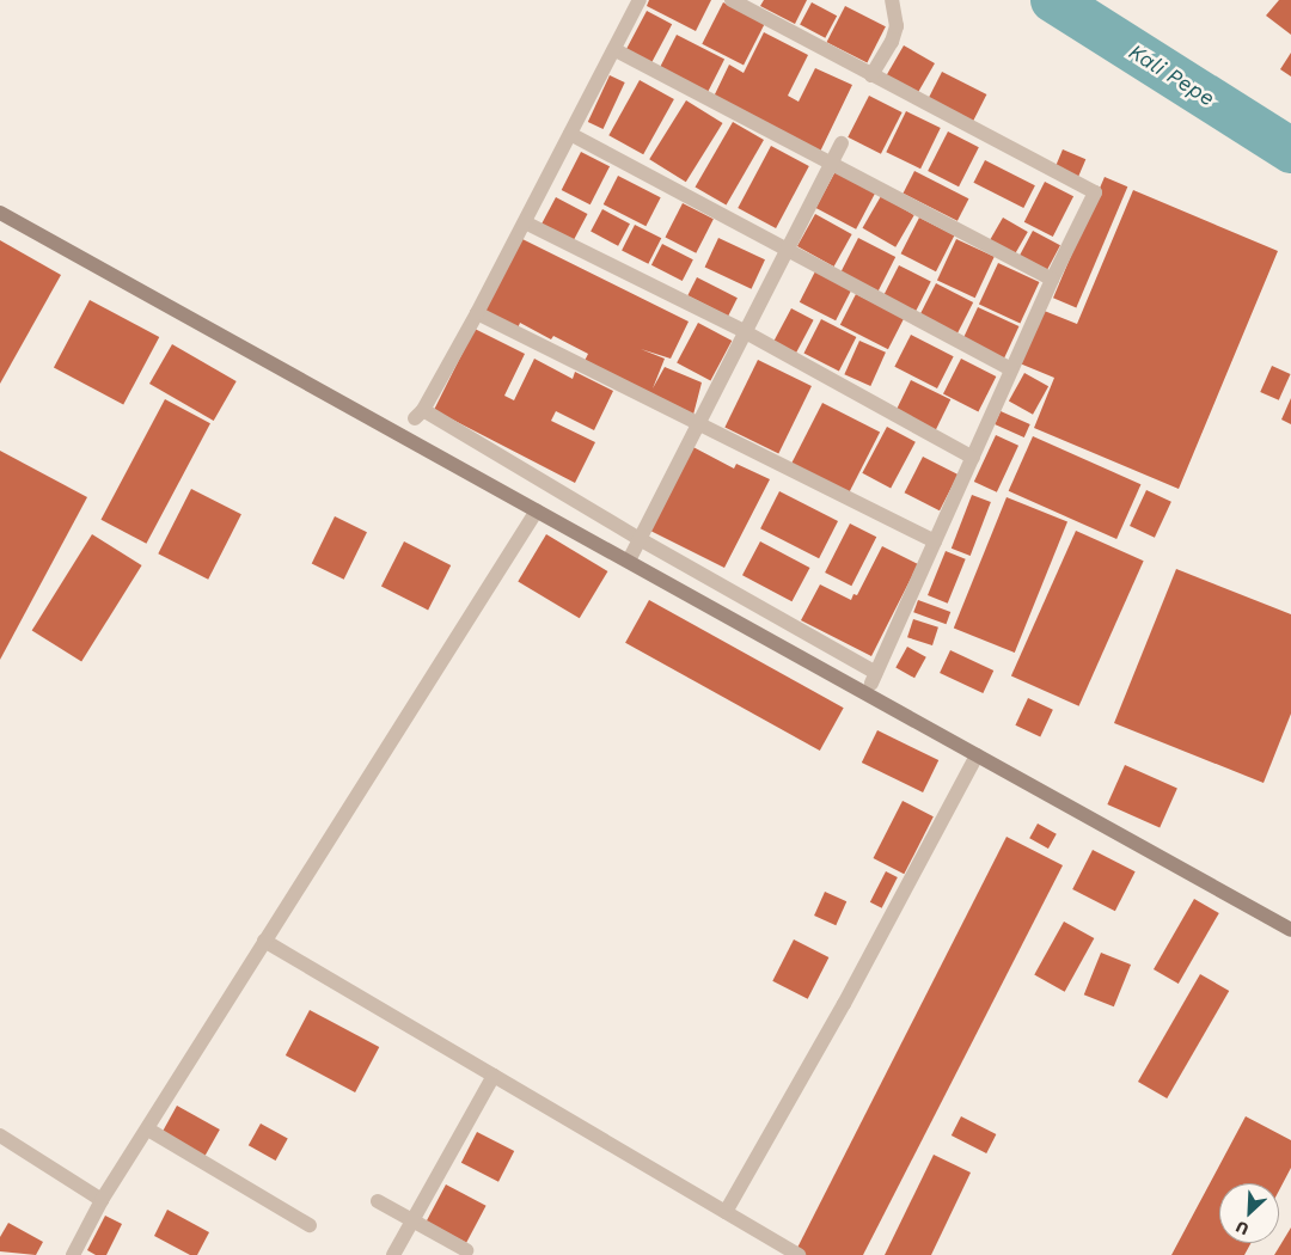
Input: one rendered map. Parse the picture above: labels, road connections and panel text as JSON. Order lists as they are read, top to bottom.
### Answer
{
  "water": ["Kali Pepe"],
  "north": "bottom left"
}
